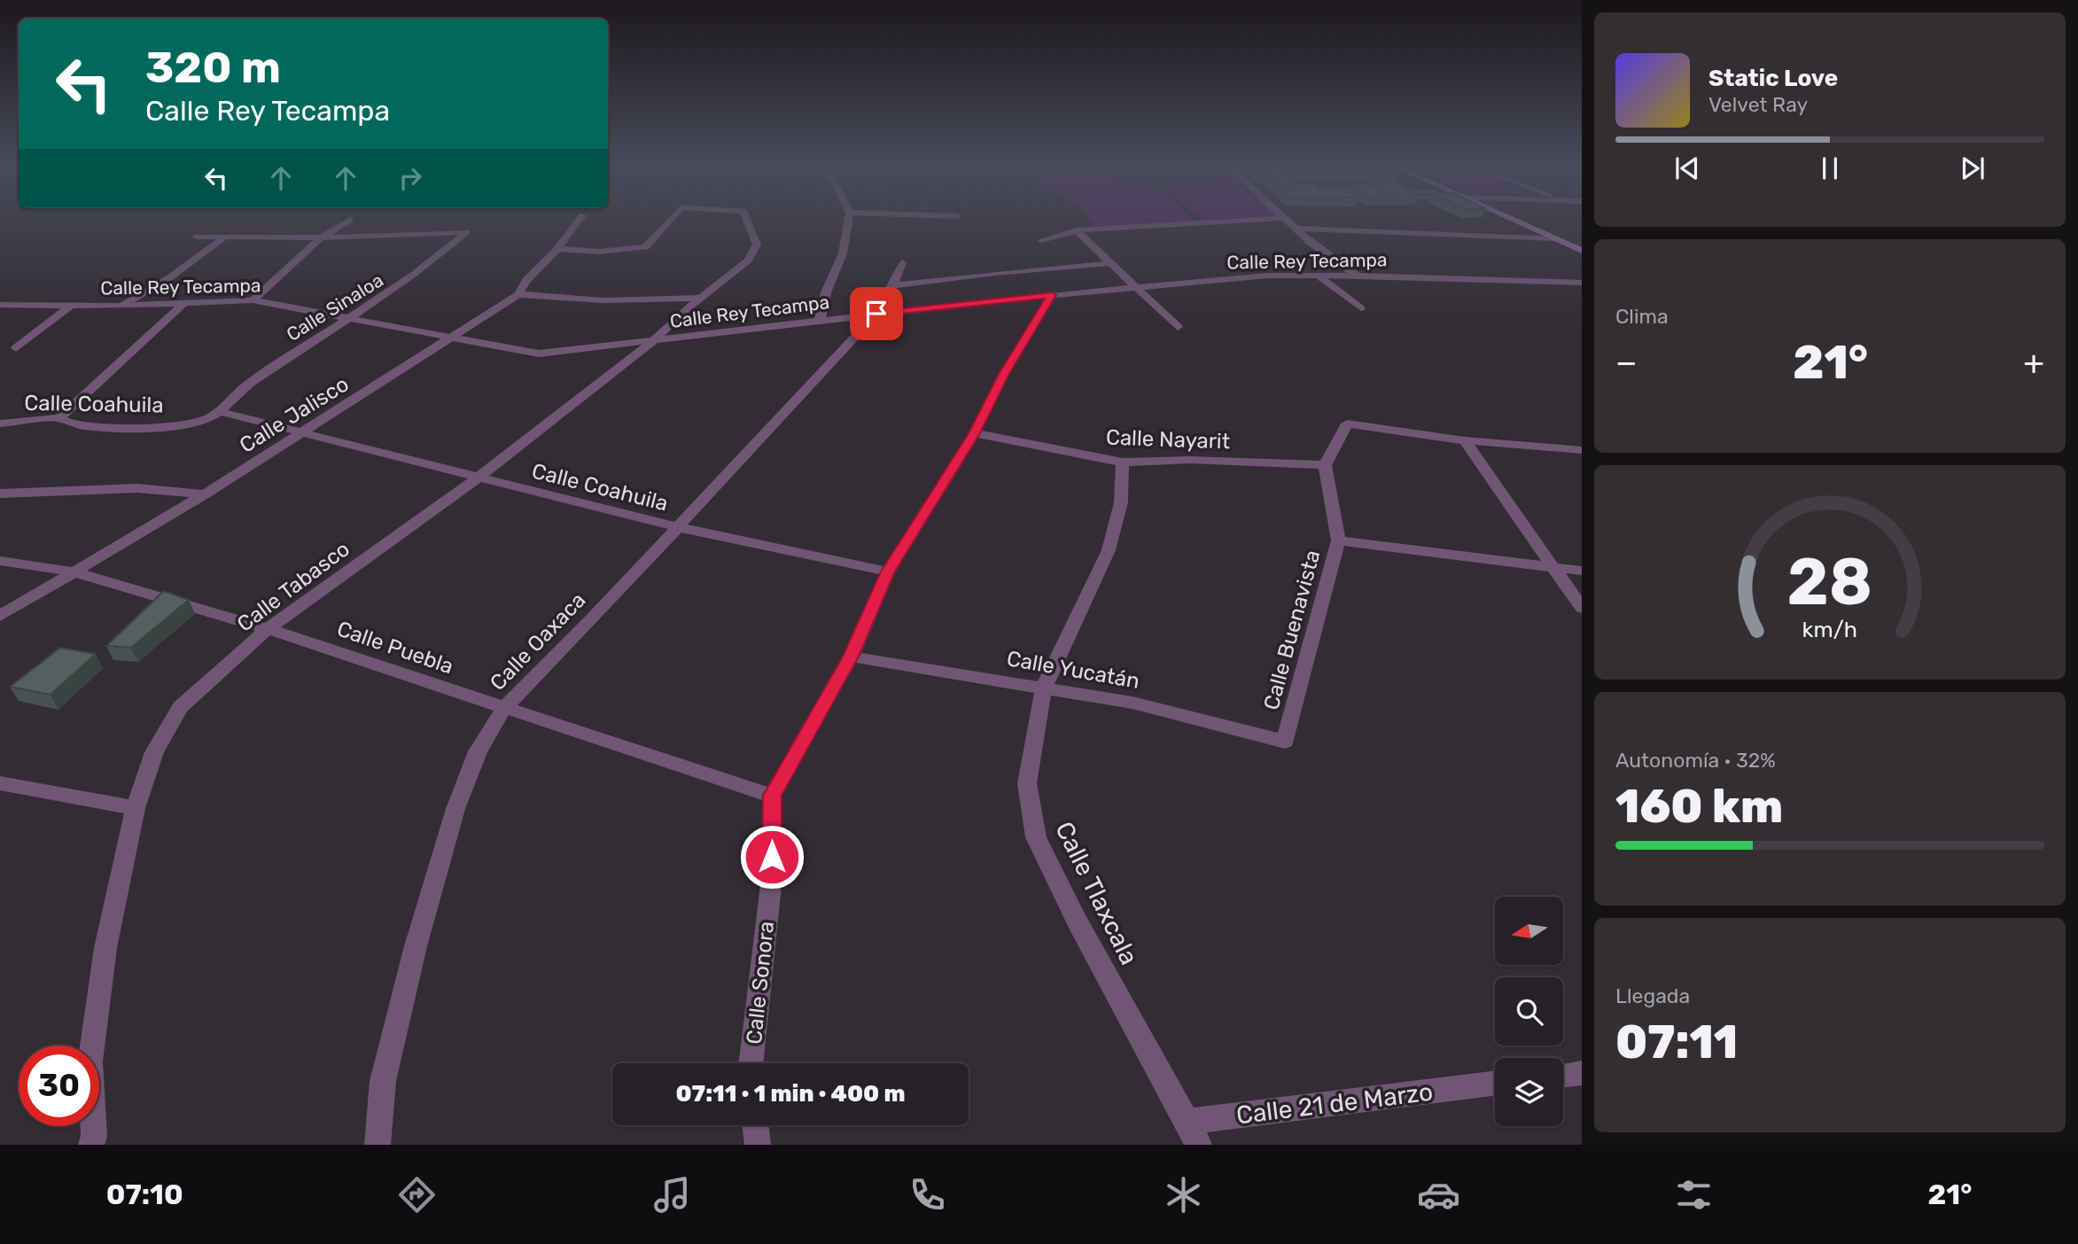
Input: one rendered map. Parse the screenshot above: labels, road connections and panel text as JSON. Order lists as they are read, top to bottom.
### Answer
{
  "streets": {
    "street": [
      "Calle Rey Tecampa",
      "Calle Sinaloa",
      "Calle Coahuila",
      "Calle Jalisco",
      "Calle Nayarit",
      "Calle Tabasco",
      "Calle Buenavista",
      "Calle Oaxaca",
      "Calle Puebla",
      "Calle Yucatán",
      "Calle Tlaxcala",
      "Calle Sonora",
      "Calle 21 de Marzo"
    ]
  },
  "crossings": [
    ["Calle Rey Tecampa", "Calle Sinaloa"],
    ["Calle Rey Tecampa", "Calle Jalisco"],
    ["Calle Rey Tecampa", "Calle Tabasco"],
    ["Calle Rey Tecampa", "Calle Oaxaca"],
    ["Calle Rey Tecampa", "Calle Sonora"],
    ["Calle Sinaloa", "Calle Coahuila"],
    ["Calle Coahuila", "Calle Jalisco"],
    ["Calle Coahuila", "Calle Tabasco"],
    ["Calle Coahuila", "Calle Oaxaca"],
    ["Calle Coahuila", "Calle Sonora"],
    ["Calle Jalisco", "Calle Tabasco"],
    ["Calle Jalisco", "Calle Puebla"],
    ["Calle Nayarit", "Calle Buenavista"],
    ["Calle Nayarit", "Calle Tlaxcala"],
    ["Calle Nayarit", "Calle Sonora"],
    ["Calle Tabasco", "Calle Puebla"],
    ["Calle Buenavista", "Calle Yucatán"],
    ["Calle Oaxaca", "Calle Puebla"],
    ["Calle Puebla", "Calle Sonora"],
    ["Calle Yucatán", "Calle Tlaxcala"],
    ["Calle Yucatán", "Calle Sonora"],
    ["Calle Tlaxcala", "Calle 21 de Marzo"]
  ],
  "north": "left",
  "page": {
    "turn": ["320 m", "Calle Rey Tecampa"],
    "song": ["Static Love", "Velvet Ray"],
    "tile": [
      "Clima",
      ["Autonomía · 32%", "160 km"],
      ["Llegada", "07:11"]
    ],
    "heat": ["−", "21°", "+"],
    "limit": "30",
    "trip": "07:11 · 1 min · 400 m",
    "tabs": ["07:10", "21°"],
    "gauge": ["28", "km/h"]
  }
}
